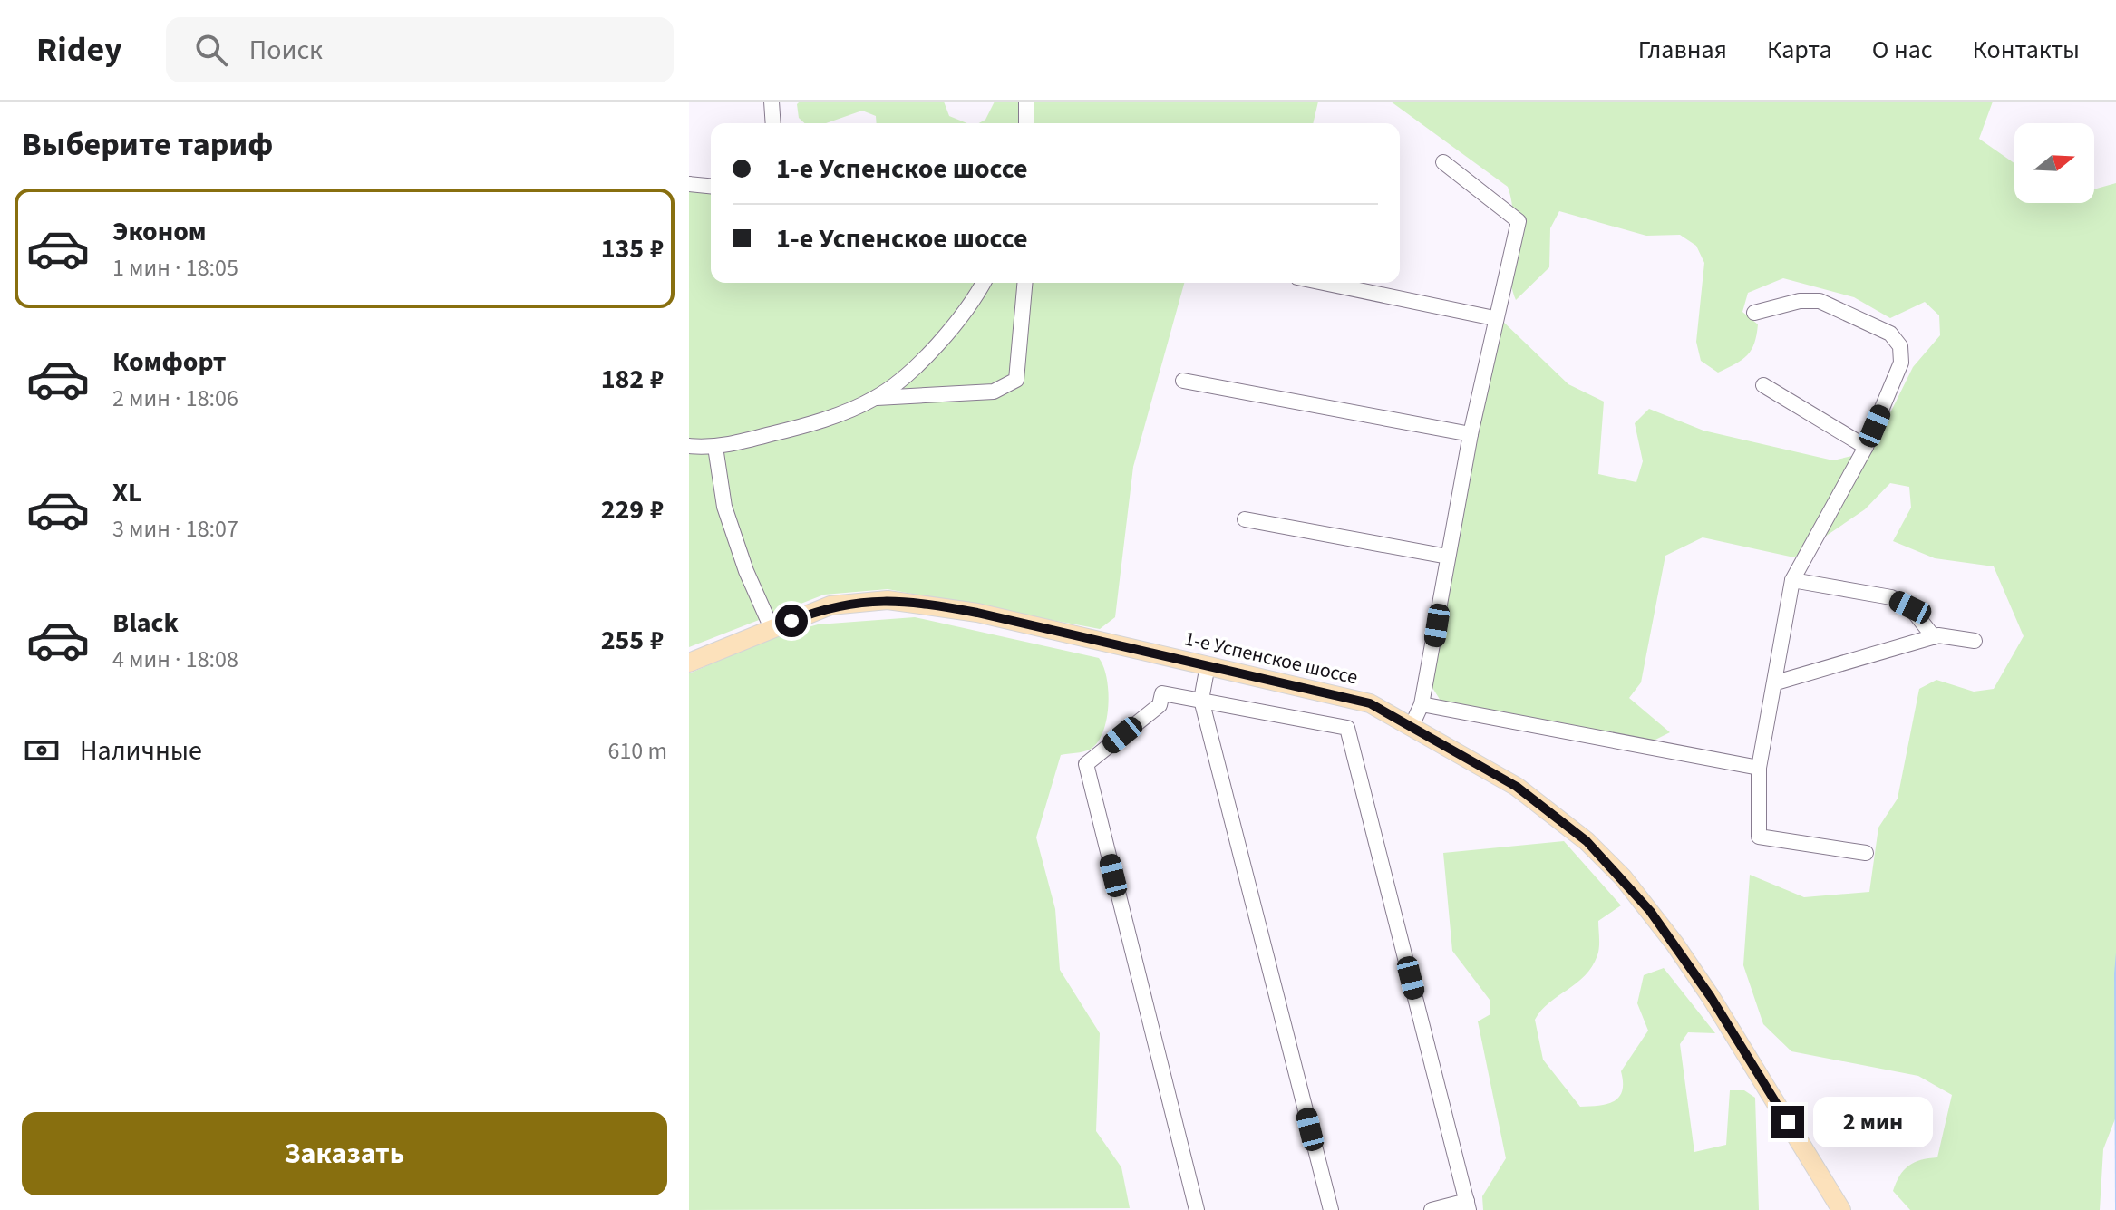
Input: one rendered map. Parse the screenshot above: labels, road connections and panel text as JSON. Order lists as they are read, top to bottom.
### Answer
{
  "streets": {
    "main road": ["1-е Успенское шоссе"]
  },
  "north": "right",
  "page": {
    "header": "Ridey",
    "search": "Поиск",
    "nav": [
      "Главная",
      "Карта",
      "О нас",
      "Контакты"
    ],
    "heading": "Выберите тариф",
    "banner": ["1-е Успенское шоссе", "1-е Успенское шоссе"],
    "list": [
      {
        "name": "Эконом",
        "note": "1 мин · 18:05",
        "value": "135 ₽"
      },
      {
        "name": "Комфорт",
        "note": "2 мин · 18:06",
        "value": "182 ₽"
      },
      {
        "name": "XL",
        "note": "3 мин · 18:07",
        "value": "229 ₽"
      },
      {
        "name": "Black",
        "note": "4 мин · 18:08",
        "value": "255 ₽"
      }
    ],
    "pay": ["Наличные", "610 m"],
    "bubble": "2 мин",
    "buttons": "Заказать"
  }
}
